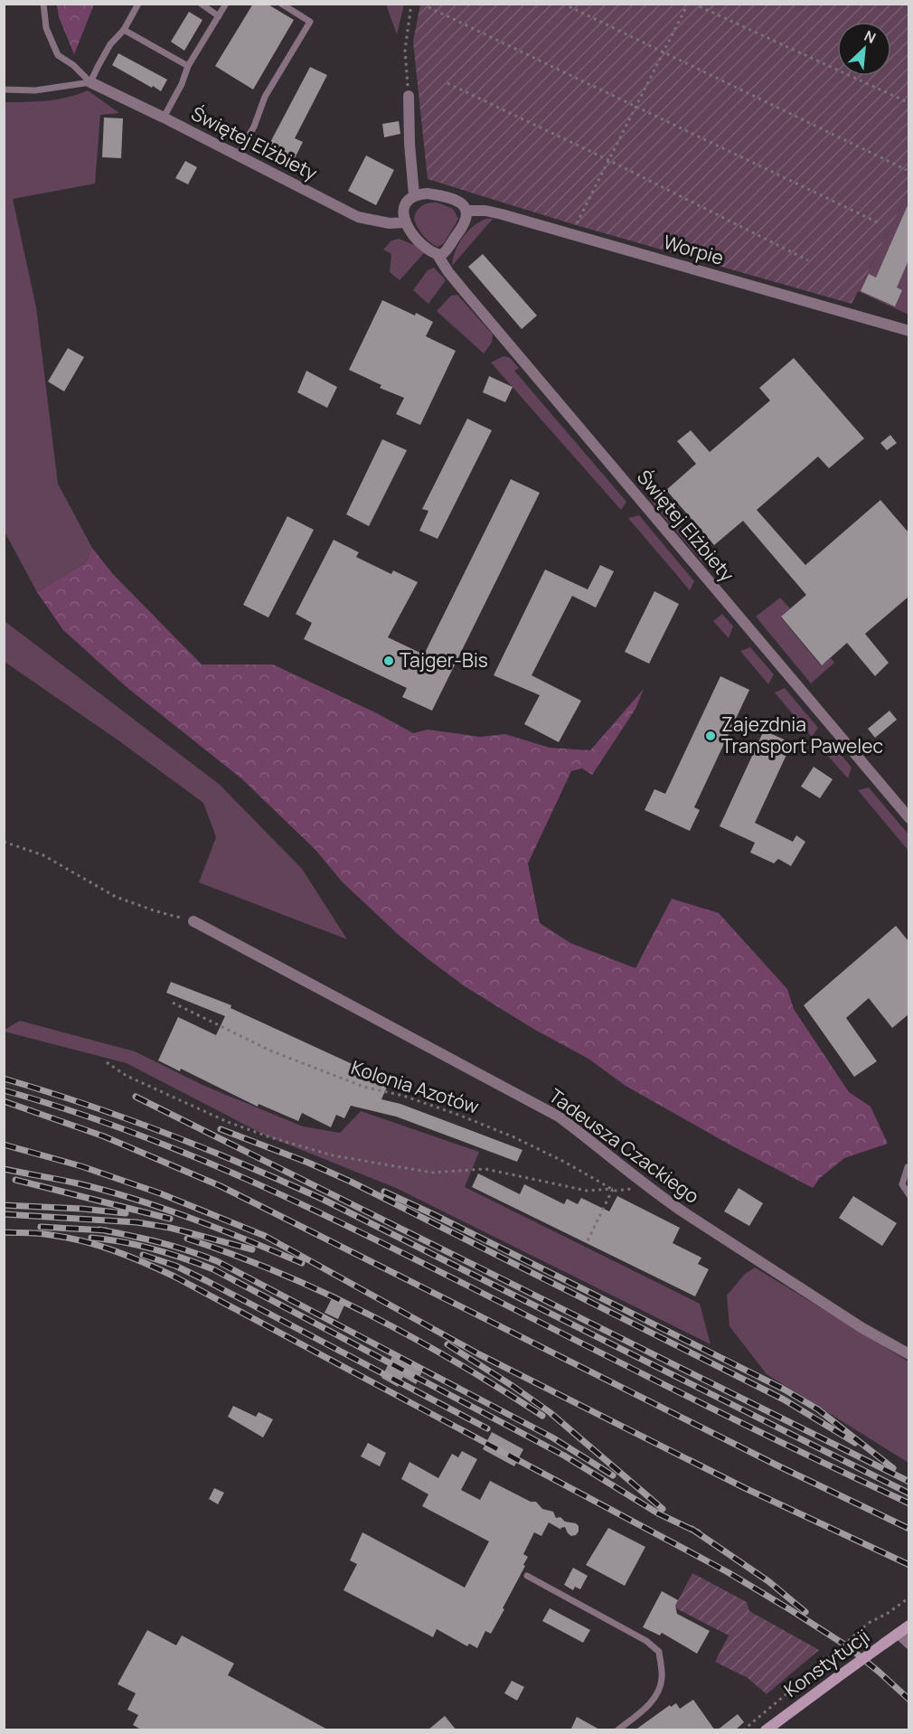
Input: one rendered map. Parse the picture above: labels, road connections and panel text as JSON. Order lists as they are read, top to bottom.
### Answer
{
  "streets": {
    "street": [
      "Świętej Elżbiety",
      "Worpie",
      "Tadeusza Czackiego",
      "Konstytucji"
    ],
    "path": ["Kolonia Azotów"]
  },
  "crossings": [
    ["Świętej Elżbiety", "Worpie"]
  ],
  "places": ["Tajger-Bis", "Zajezdnia Transport Pawelec"],
  "north": "top right"
}
